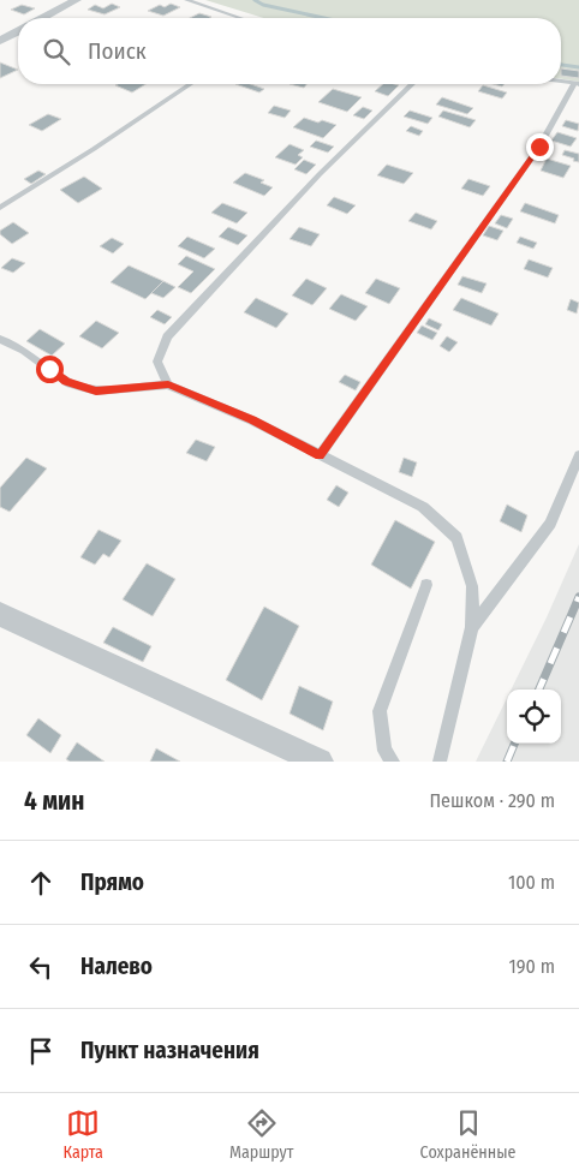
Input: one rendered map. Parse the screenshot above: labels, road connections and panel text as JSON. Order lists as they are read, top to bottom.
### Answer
{
  "page": {
    "search": "Поиск",
    "heading": ["4 мин", "Пешком · 290 m"],
    "list": [
      ["Прямо", "100 m"],
      ["Налево", "190 m"],
      "Пункт назначения"
    ],
    "nav": ["Карта", "Маршрут", "Сохранённые"]
  }
}
